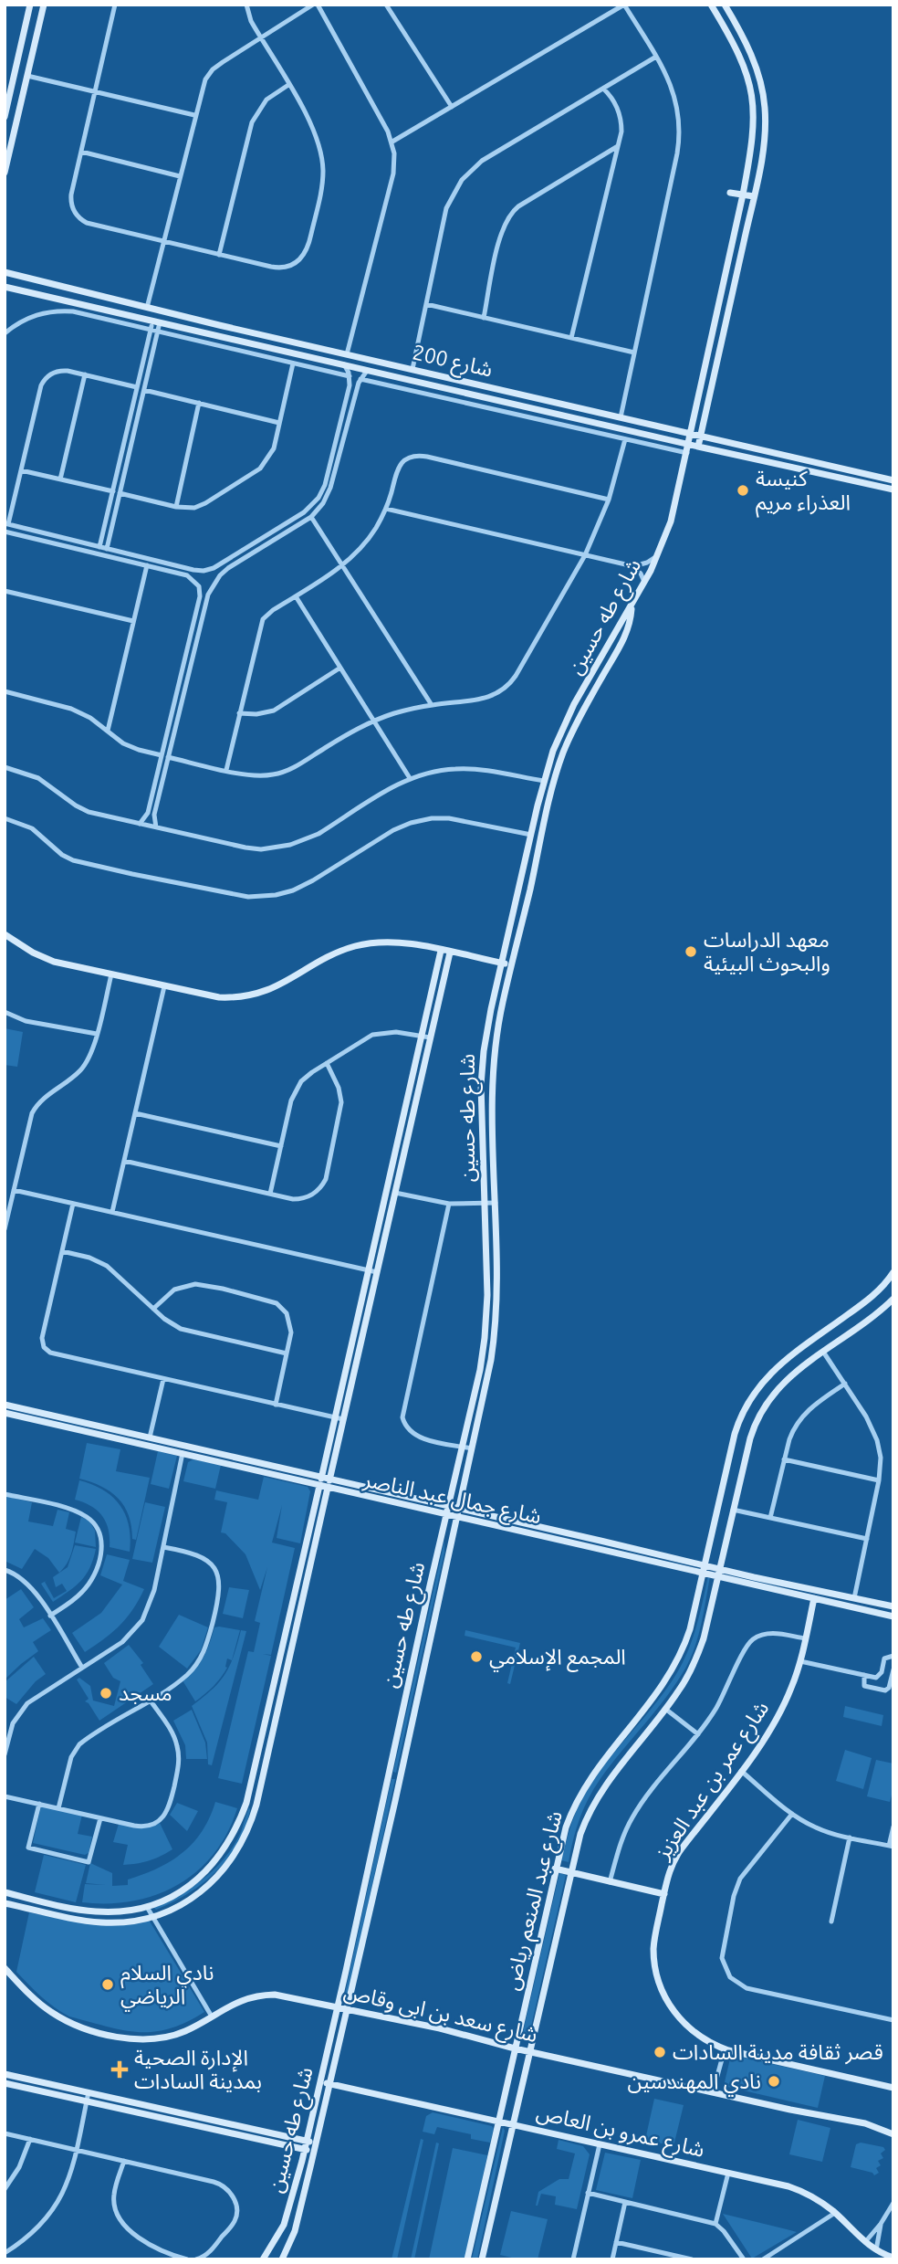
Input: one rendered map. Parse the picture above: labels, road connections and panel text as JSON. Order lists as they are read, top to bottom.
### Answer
{
  "streets": {
    "street": [
      "شارع 200",
      "شارع طه حسين",
      "شارع جمال عبد الناصر",
      "شارع عمر بن عبد العزيز",
      "شارع عبد المنعم رياض",
      "شارع سعد بن ابى وقاص",
      "شارع عمرو بن العاص"
    ]
  },
  "crossings": [
    ["شارع 200", "شارع طه حسين"],
    ["شارع طه حسين", "شارع جمال عبد الناصر"],
    ["شارع طه حسين", "شارع سعد بن ابى وقاص"],
    ["شارع طه حسين", "شارع عمرو بن العاص"],
    ["شارع جمال عبد الناصر", "شارع عمر بن عبد العزيز"],
    ["شارع جمال عبد الناصر", "شارع عبد المنعم رياض"],
    ["شارع عبد المنعم رياض", "شارع سعد بن ابى وقاص"],
    ["شارع عبد المنعم رياض", "شارع عمرو بن العاص"]
  ],
  "places": {
    "other": [
      "كنيسة العذراء مريم",
      "معهد الدراسات والبحوث البيئية",
      "المجمع الإسلامي",
      "مسجد",
      "نادي السلام الرياضي",
      "قصر ثقافة مدينة السادات",
      "نادي المهندسين"
    ],
    "health": ["الإدارة الصحية بمدينة السادات"]
  }
}
